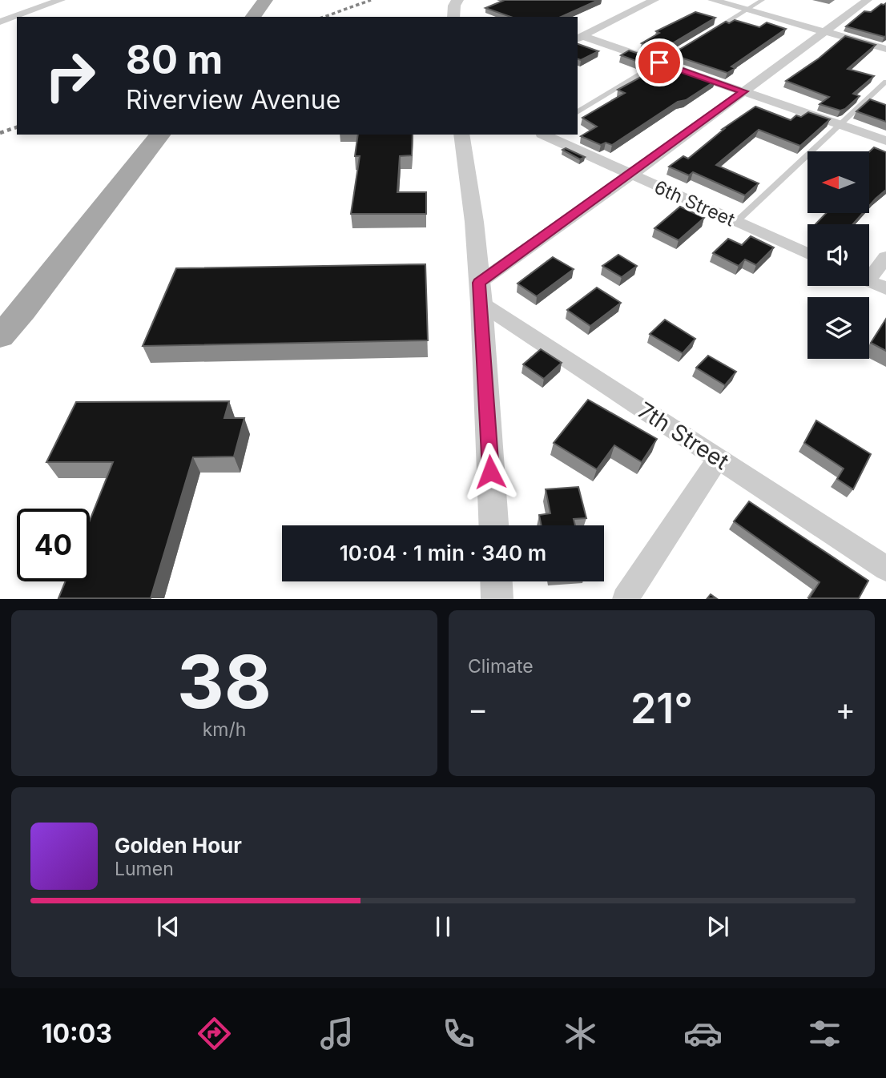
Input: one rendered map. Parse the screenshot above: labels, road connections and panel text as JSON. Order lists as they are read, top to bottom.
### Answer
{
  "streets": {
    "street": ["6th Street", "7th Street"]
  },
  "north": "left",
  "page": {
    "turn": ["80 m", "Riverview Avenue"],
    "limit": "40",
    "trip": "10:04 · 1 min · 340 m",
    "tile": [
      ["38", "km/h"],
      "Climate"
    ],
    "heat": ["−", "21°", "+"],
    "song": ["Golden Hour", "Lumen"],
    "tabs": "10:03"
  }
}
